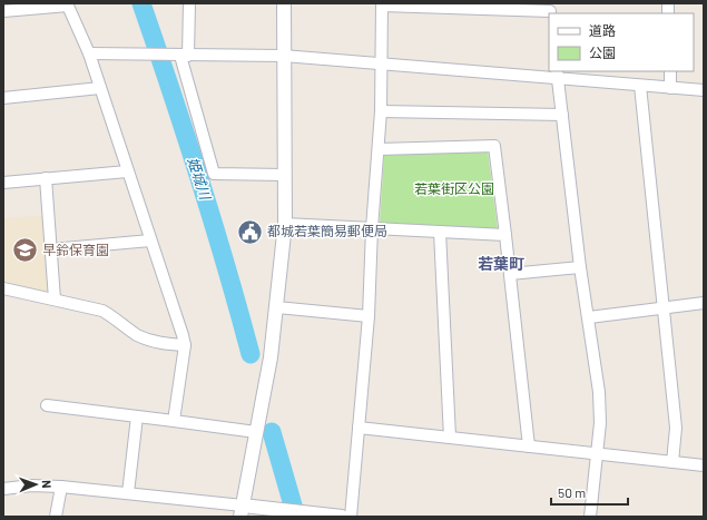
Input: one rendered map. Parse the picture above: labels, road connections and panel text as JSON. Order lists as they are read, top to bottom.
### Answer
{
  "districts": ["若葉町"],
  "water": ["姫城川"],
  "parks": ["若葉街区公園"],
  "places": {
    "public building": ["都城若葉簡易郵便局"],
    "school or university": ["早鈴保育園"]
  },
  "legend": ["道路", "公園"],
  "scale_bar": "50 m",
  "north": "right"
}
